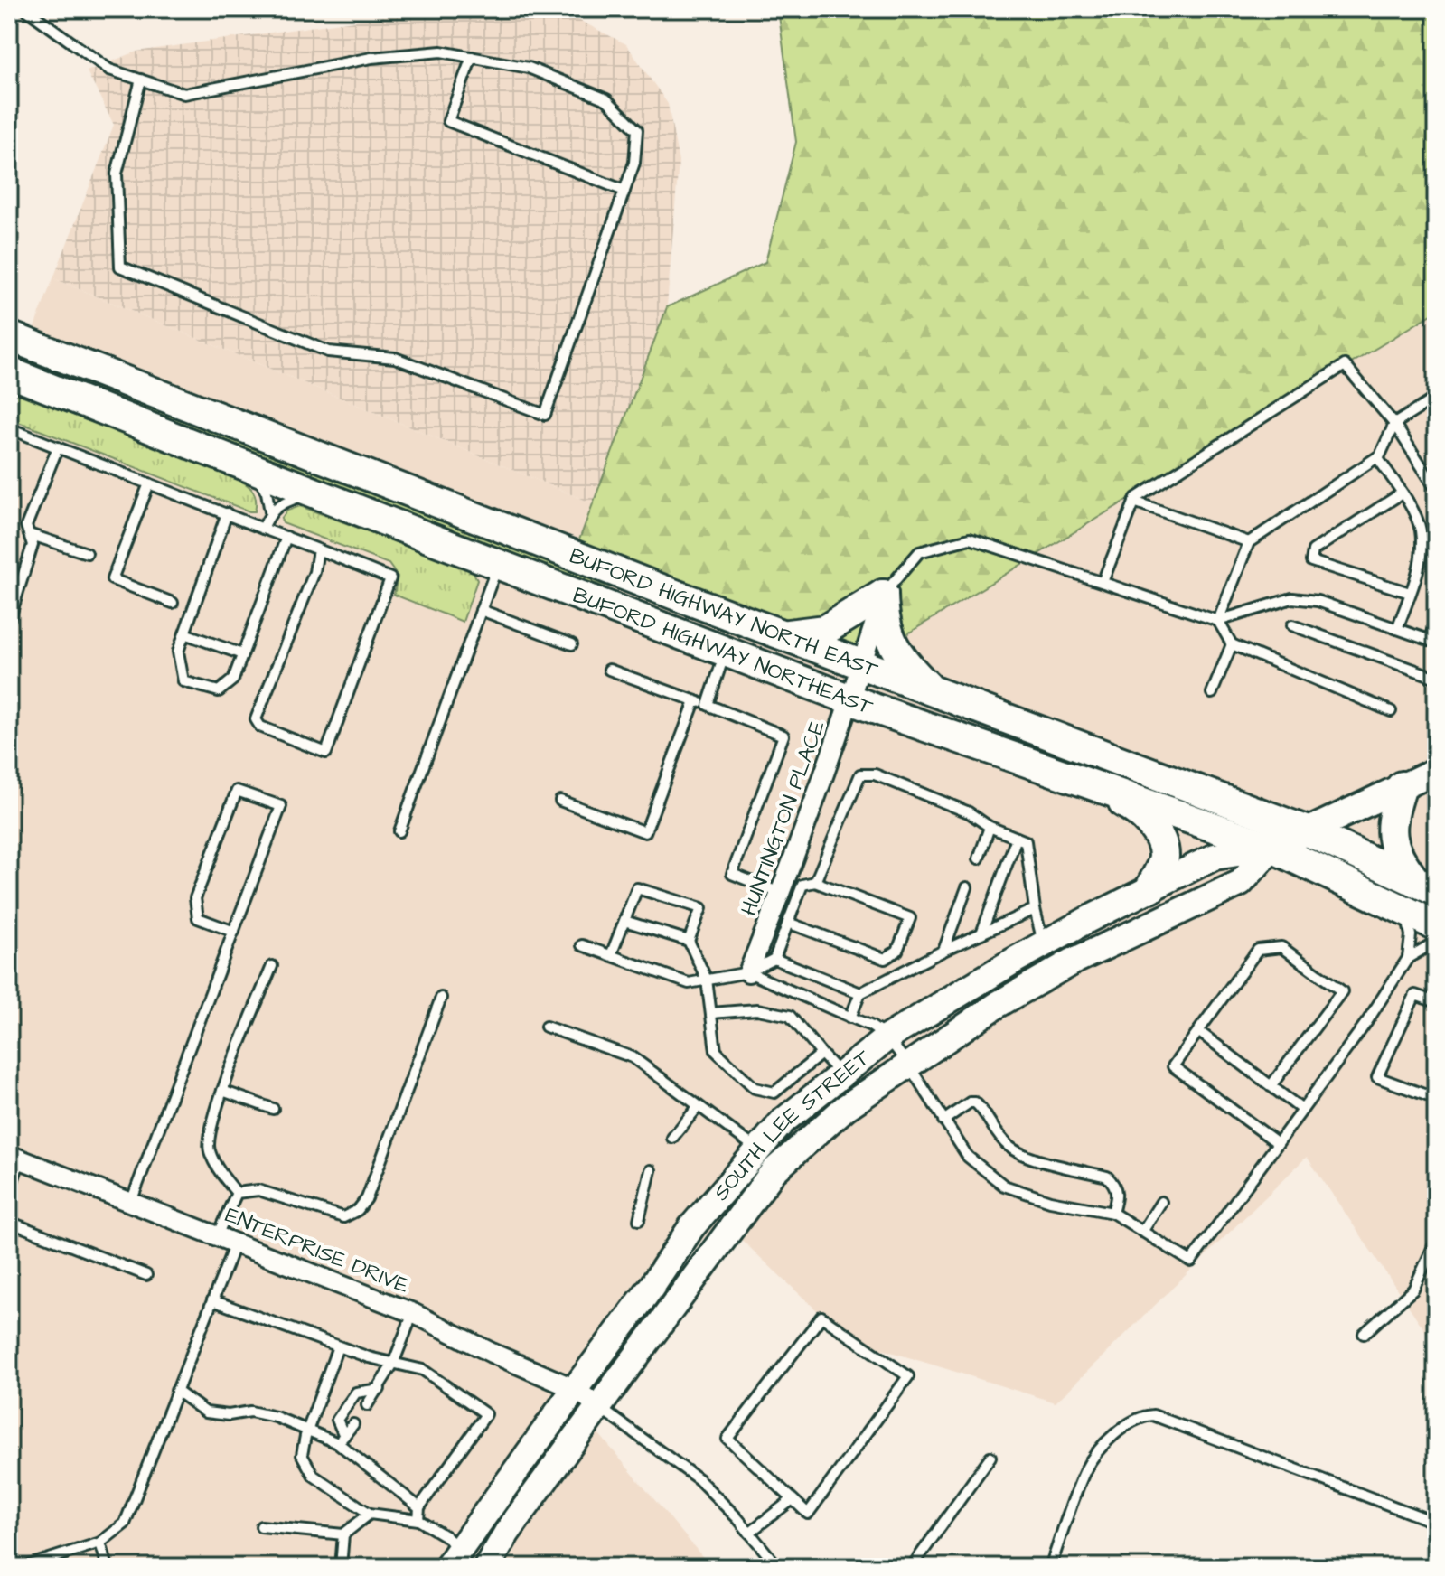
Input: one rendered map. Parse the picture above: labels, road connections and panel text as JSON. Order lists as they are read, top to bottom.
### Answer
{
  "streets": {
    "main road": ["BUFORD HIGHWAY NORTH EAST", "BUFORD HIGHWAY NORTHEAST", "SOUTH LEE STREET"],
    "street": ["HUNTINGTON PLACE", "ENTERPRISE DRIVE"]
  },
  "crossings": [
    ["BUFORD HIGHWAY NORTH EAST", "HUNTINGTON PLACE"],
    ["BUFORD HIGHWAY NORTH EAST", "SOUTH LEE STREET"],
    ["BUFORD HIGHWAY NORTHEAST", "HUNTINGTON PLACE"],
    ["BUFORD HIGHWAY NORTHEAST", "SOUTH LEE STREET"],
    ["SOUTH LEE STREET", "ENTERPRISE DRIVE"]
  ]
}
